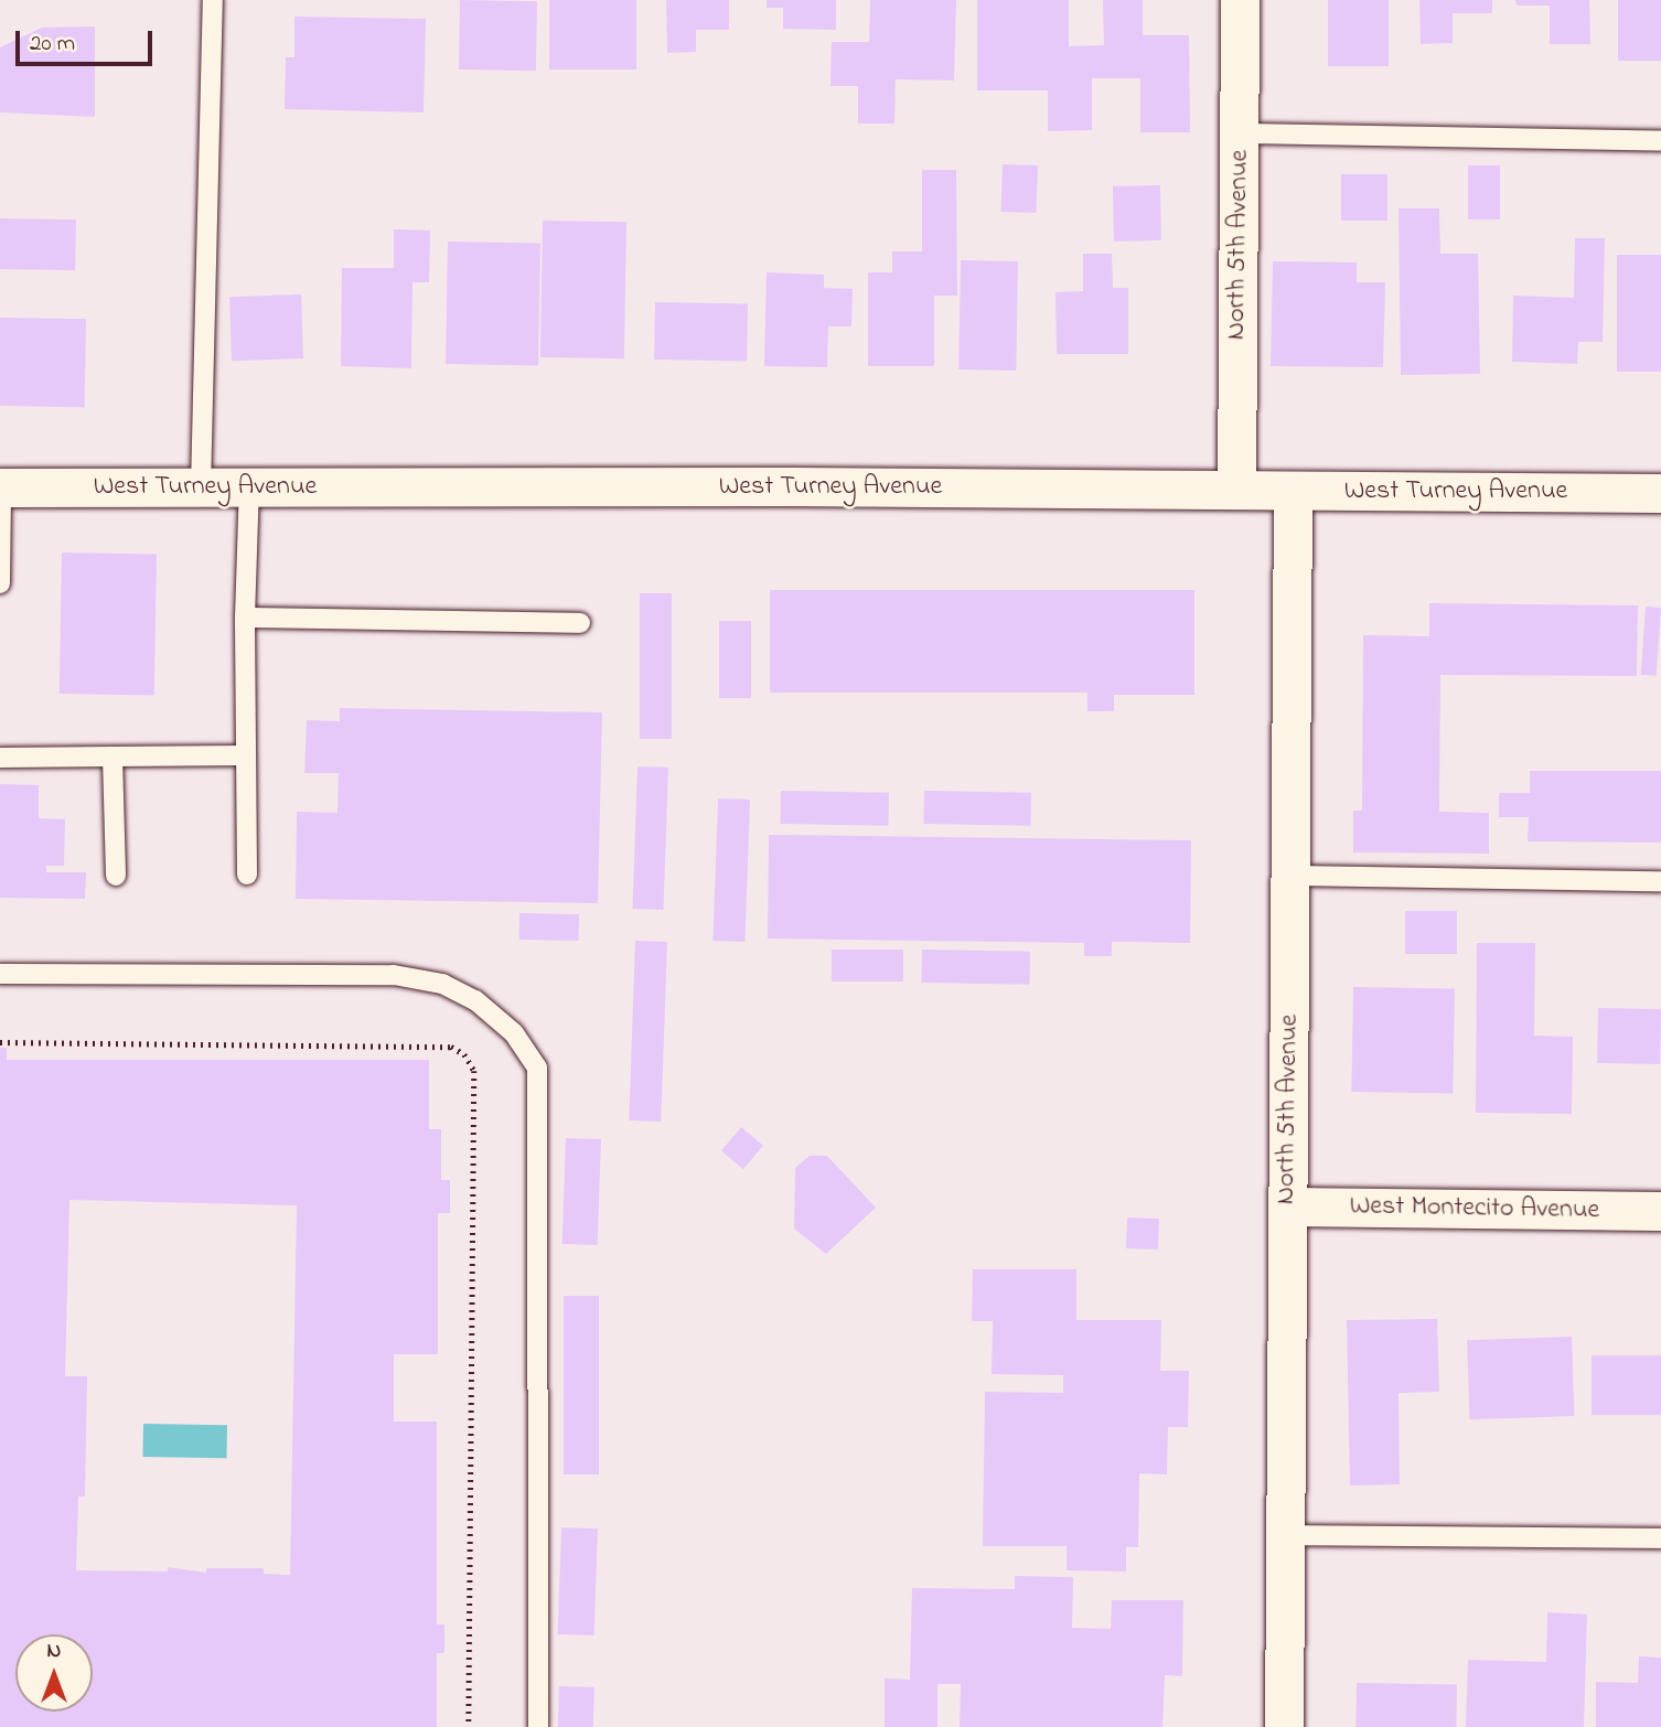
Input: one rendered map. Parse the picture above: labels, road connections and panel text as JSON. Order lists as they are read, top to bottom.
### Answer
{
  "streets": {
    "street": ["North 5th Avenue", "West Turney Avenue", "West Montecito Avenue"]
  },
  "crossings": [
    ["North 5th Avenue", "West Turney Avenue"],
    ["North 5th Avenue", "West Montecito Avenue"]
  ],
  "scale_bar": "20 m",
  "north": "top"
}
